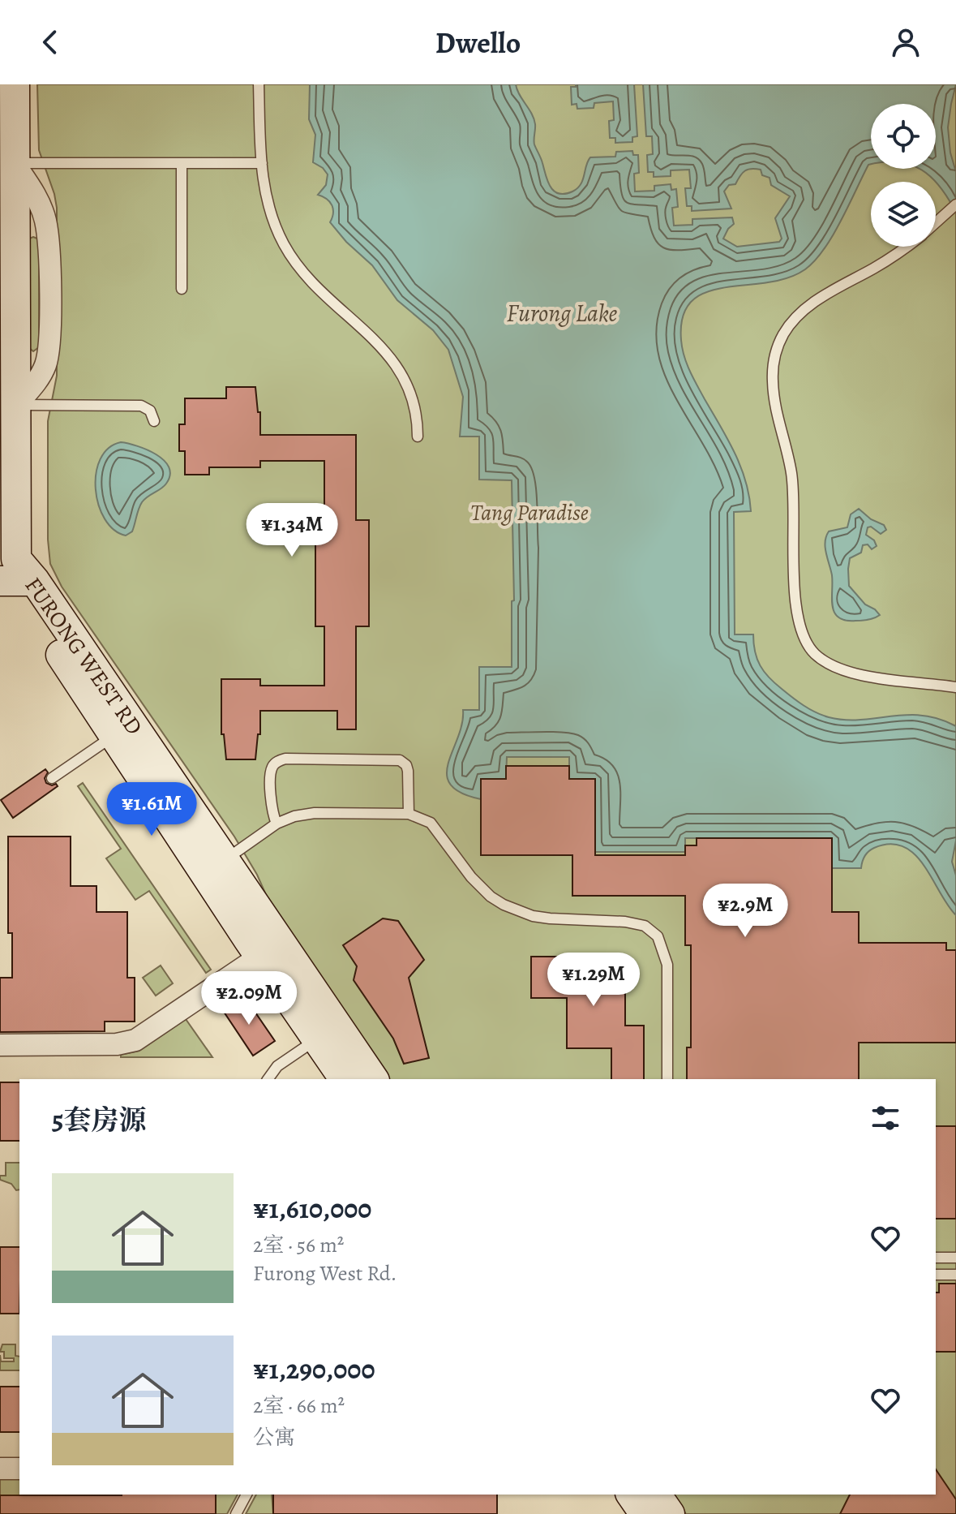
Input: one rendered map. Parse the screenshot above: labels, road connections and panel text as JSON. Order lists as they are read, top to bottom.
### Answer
{
  "streets": {
    "main road": ["FURONG WEST RD"]
  },
  "water": ["Furong Lake"],
  "parks": ["Tang Paradise"],
  "page": {
    "header": "Dwello",
    "price": [
      "¥1.34M",
      "¥1.61M",
      "¥2.9M",
      "¥1.29M",
      "¥2.09M"
    ],
    "heading": "5套房源",
    "list": [
      {
        "name": "¥1,610,000",
        "note": "2室 · 56 m² · Furong West Rd."
      },
      {
        "name": "¥1,290,000",
        "note": "2室 · 66 m² · 公寓"
      }
    ]
  }
}
